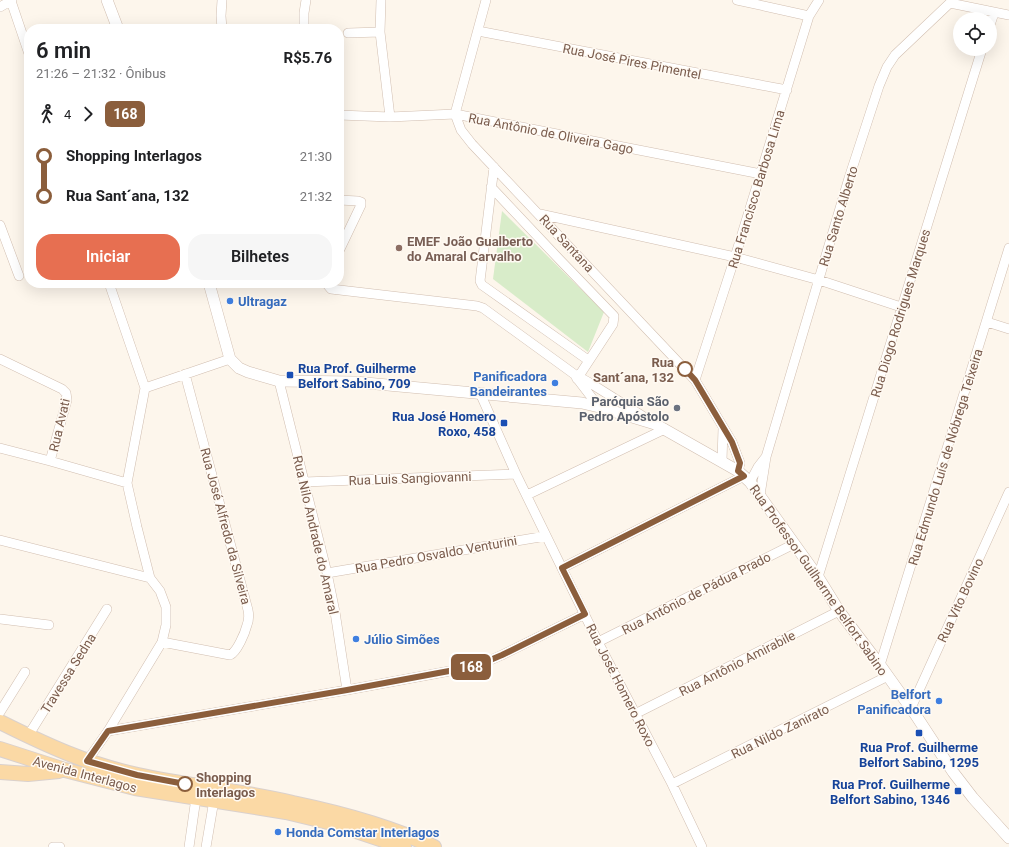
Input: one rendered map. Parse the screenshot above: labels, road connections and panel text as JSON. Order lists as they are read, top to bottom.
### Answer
{
  "streets": {
    "main road": ["Avenida Interlagos"],
    "street": [
      "Rua José Pires Pimentel",
      "Rua Antônio de Oliveira Gago",
      "Rua Francisco Barbosa Lima",
      "Rua Santo Alberto",
      "Rua Santana",
      "Rua Diogo Rodrigues Marques",
      "Rua Avati",
      "Rua Edmundo Luís de Nóbrega Teixeira",
      "Rua Luis Sangiovanni",
      "Rua José Alfredo da Silveira",
      "Rua Nilo Andrade do Amaral",
      "Rua Pedro Osvaldo Venturini",
      "Rua Professor Guilherme Belfort Sabino",
      "Rua Antônio de Pádua Prado",
      "Rua Vito Bovino",
      "Rua Antônio Amirabile",
      "Travessa Sedna",
      "Rua José Homero Roxo",
      "Rua Nildo Zanirato"
    ]
  },
  "crossings": [
    ["Rua José Pires Pimentel", "Rua Francisco Barbosa Lima"],
    ["Rua Antônio de Oliveira Gago", "Rua Francisco Barbosa Lima"],
    ["Rua Antônio de Oliveira Gago", "Rua Santana"],
    ["Rua Francisco Barbosa Lima", "Rua Santana"],
    ["Rua Santo Alberto", "Rua Santana"],
    ["Rua Santo Alberto", "Rua Professor Guilherme Belfort Sabino"],
    ["Rua Santana", "Rua Professor Guilherme Belfort Sabino"],
    ["Rua Diogo Rodrigues Marques", "Rua Professor Guilherme Belfort Sabino"],
    ["Rua Edmundo Luís de Nóbrega Teixeira", "Rua Professor Guilherme Belfort Sabino"],
    ["Rua Luis Sangiovanni", "Rua Nilo Andrade do Amaral"],
    ["Rua Luis Sangiovanni", "Rua José Homero Roxo"],
    ["Rua Nilo Andrade do Amaral", "Rua Pedro Osvaldo Venturini"],
    ["Rua Pedro Osvaldo Venturini", "Rua José Homero Roxo"],
    ["Rua Professor Guilherme Belfort Sabino", "Rua Antônio de Pádua Prado"],
    ["Rua Professor Guilherme Belfort Sabino", "Rua Vito Bovino"],
    ["Rua Professor Guilherme Belfort Sabino", "Rua Antônio Amirabile"],
    ["Rua Professor Guilherme Belfort Sabino", "Rua Nildo Zanirato"],
    ["Rua Antônio de Pádua Prado", "Rua José Homero Roxo"],
    ["Rua Antônio Amirabile", "Rua José Homero Roxo"],
    ["Travessa Sedna", "Avenida Interlagos"],
    ["Rua José Homero Roxo", "Rua Nildo Zanirato"]
  ],
  "places": {
    "other": [
      "EMEF João Gualberto do Amaral Carvalho",
      "Ultragaz",
      "Rua Sant´ana, 132",
      "Panificadora Bandeirantes",
      "Paróquia São Pedro Apóstolo",
      "Júlio Simões",
      "Belfort Panificadora",
      "Shopping Interlagos",
      "Honda Comstar Interlagos"
    ],
    "transit": [
      "Rua Prof. Guilherme Belfort Sabino, 709",
      "Rua José Homero Roxo, 458",
      "Rua Prof. Guilherme Belfort Sabino, 1295",
      "Rua Prof. Guilherme Belfort Sabino, 1346"
    ]
  },
  "lines": ["bus line 168"],
  "page": {
    "on_map": "168",
    "heading": ["6 min", "21:26 – 21:32 · Ônibus", "R$5.76"],
    "legs": ["4", "168"],
    "list": [
      {
        "name": "Shopping Interlagos",
        "value": "21:30"
      },
      {
        "name": "Rua Sant´ana, 132",
        "value": "21:32"
      }
    ],
    "buttons": ["Iniciar", "Bilhetes"]
  }
}
